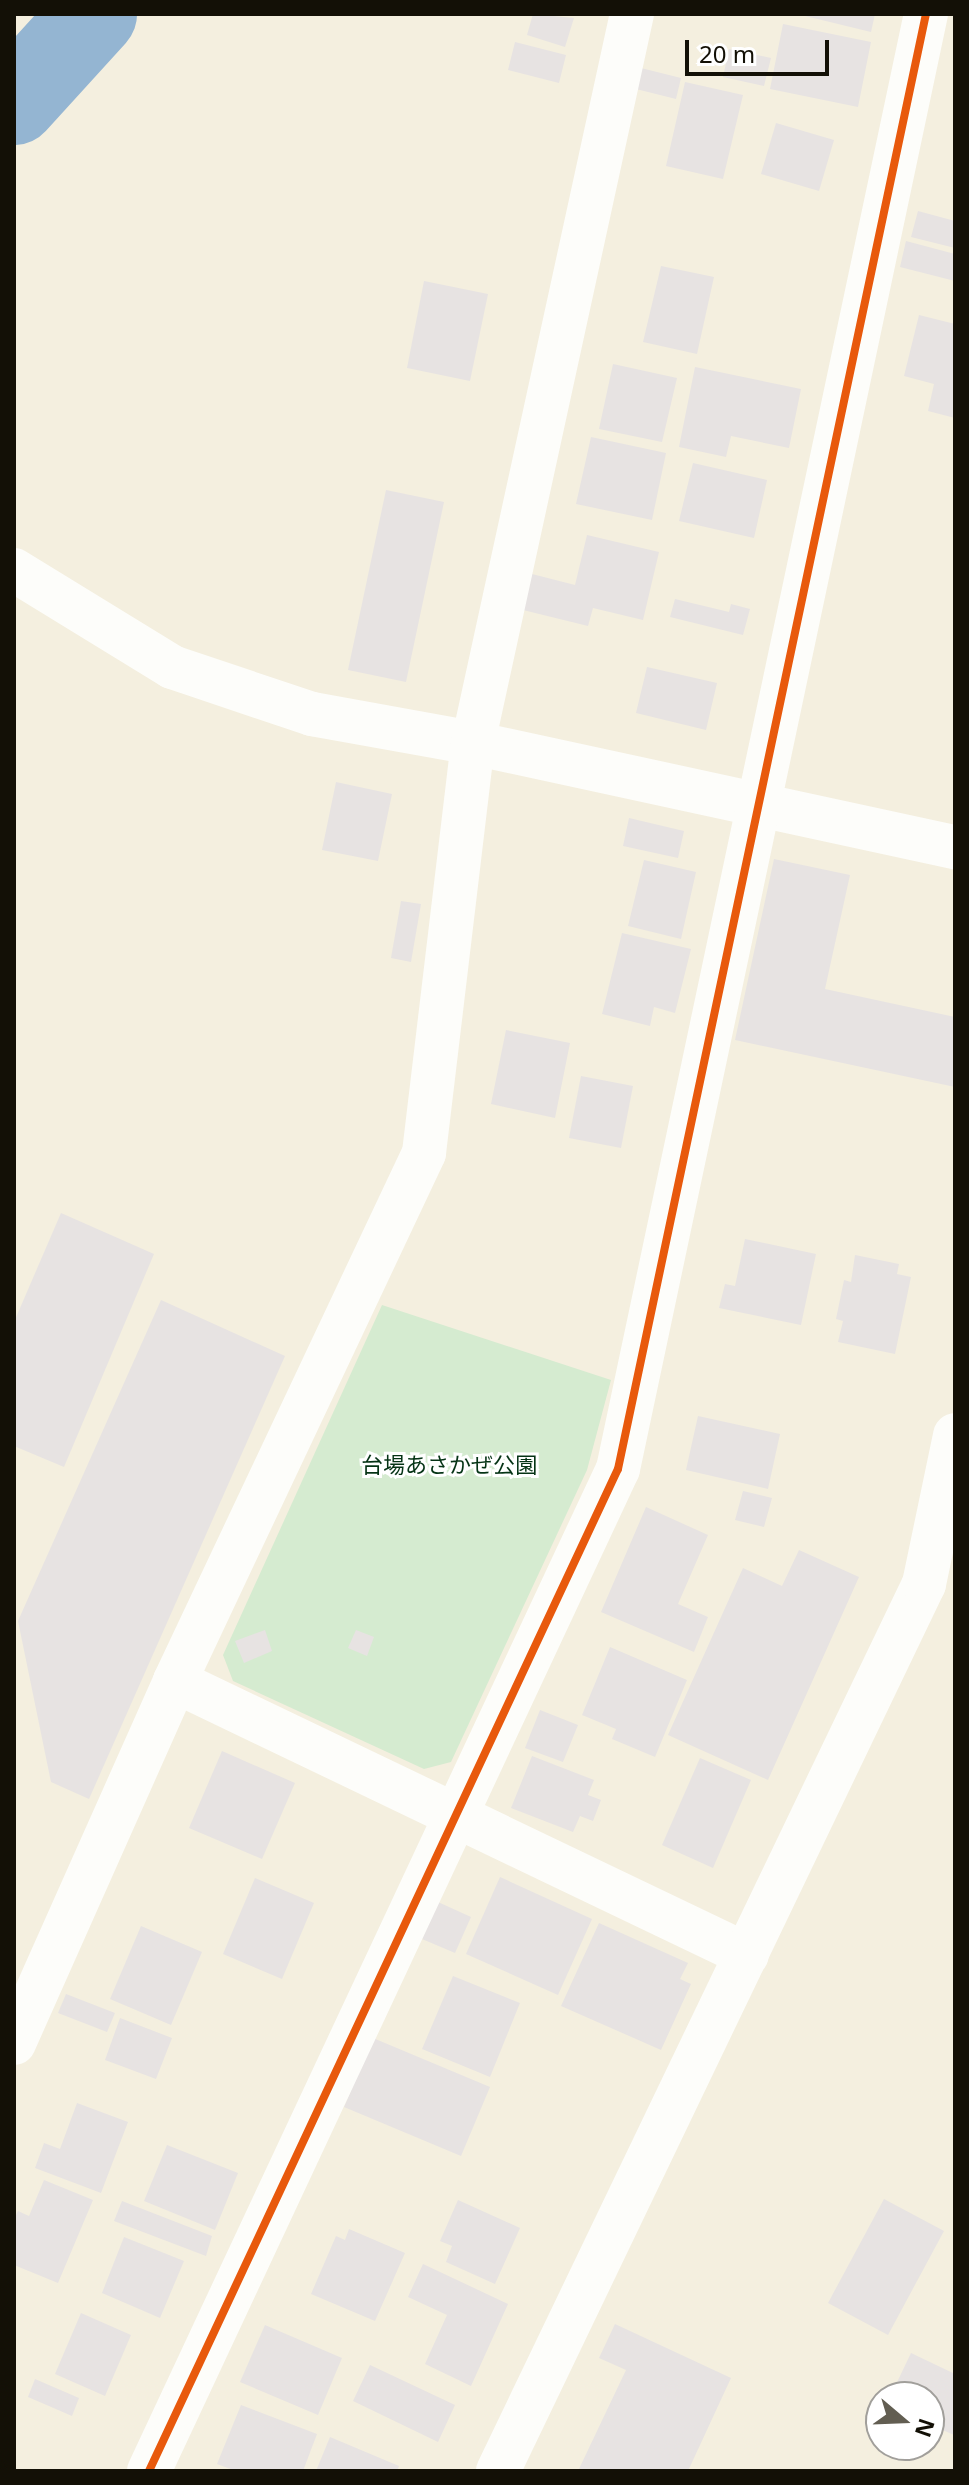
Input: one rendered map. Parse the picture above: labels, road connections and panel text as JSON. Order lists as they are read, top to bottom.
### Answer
{
  "parks": ["台場あさかぜ公園"],
  "scale_bar": "20 m",
  "north": "right"
}
